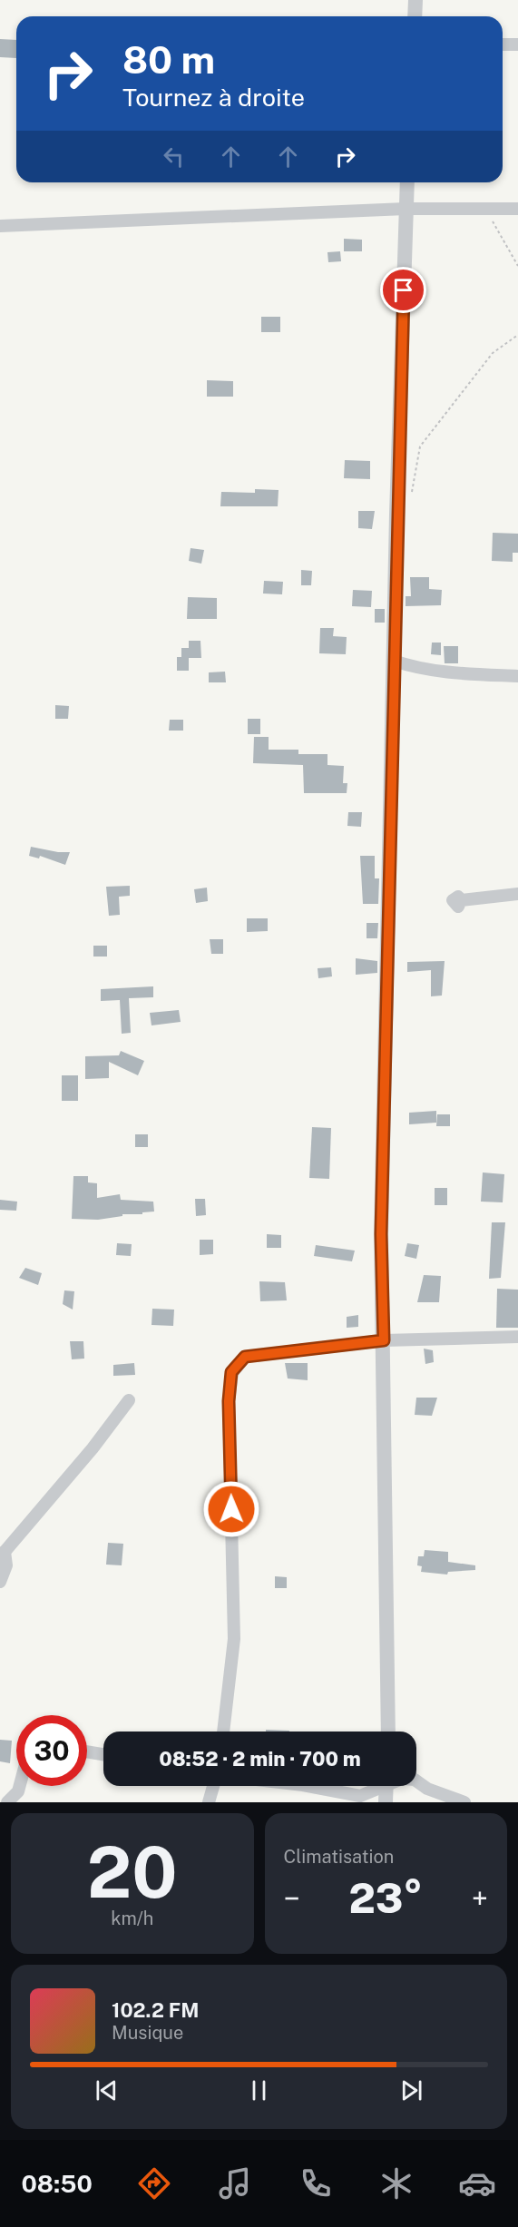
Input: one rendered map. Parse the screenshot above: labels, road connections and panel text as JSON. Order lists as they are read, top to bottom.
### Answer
{
  "page": {
    "turn": ["80 m", "Tournez à droite"],
    "limit": "30",
    "trip": "08:52 · 2 min · 700 m",
    "tile": [
      ["20", "km/h"],
      "Climatisation"
    ],
    "heat": ["−", "23°", "+"],
    "song": ["102.2 FM", "Musique"],
    "tabs": "08:50"
  }
}
